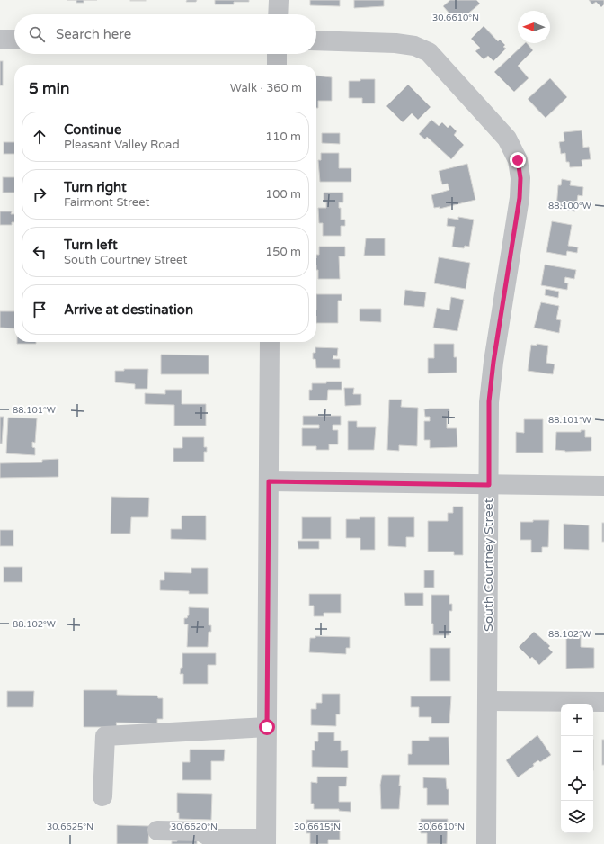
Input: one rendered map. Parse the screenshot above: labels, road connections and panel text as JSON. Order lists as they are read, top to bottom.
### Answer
{
  "streets": {
    "street": ["South Courtney Street"]
  },
  "north": "left",
  "page": {
    "search": "Search here",
    "heading": ["5 min", "Walk · 360 m"],
    "list": [
      ["Continue", "Pleasant Valley Road", "110 m"],
      ["Turn right", "Fairmont Street", "100 m"],
      ["Turn left", "South Courtney Street", "150 m"],
      "Arrive at destination"
    ],
    "map_buttons": ["+", "−"]
  },
  "coordinates": [
    "30.6610°N",
    "88.100°W",
    "88.101°W",
    "88.102°W",
    "30.6625°N",
    "30.6620°N",
    "30.6615°N"
  ]
}
